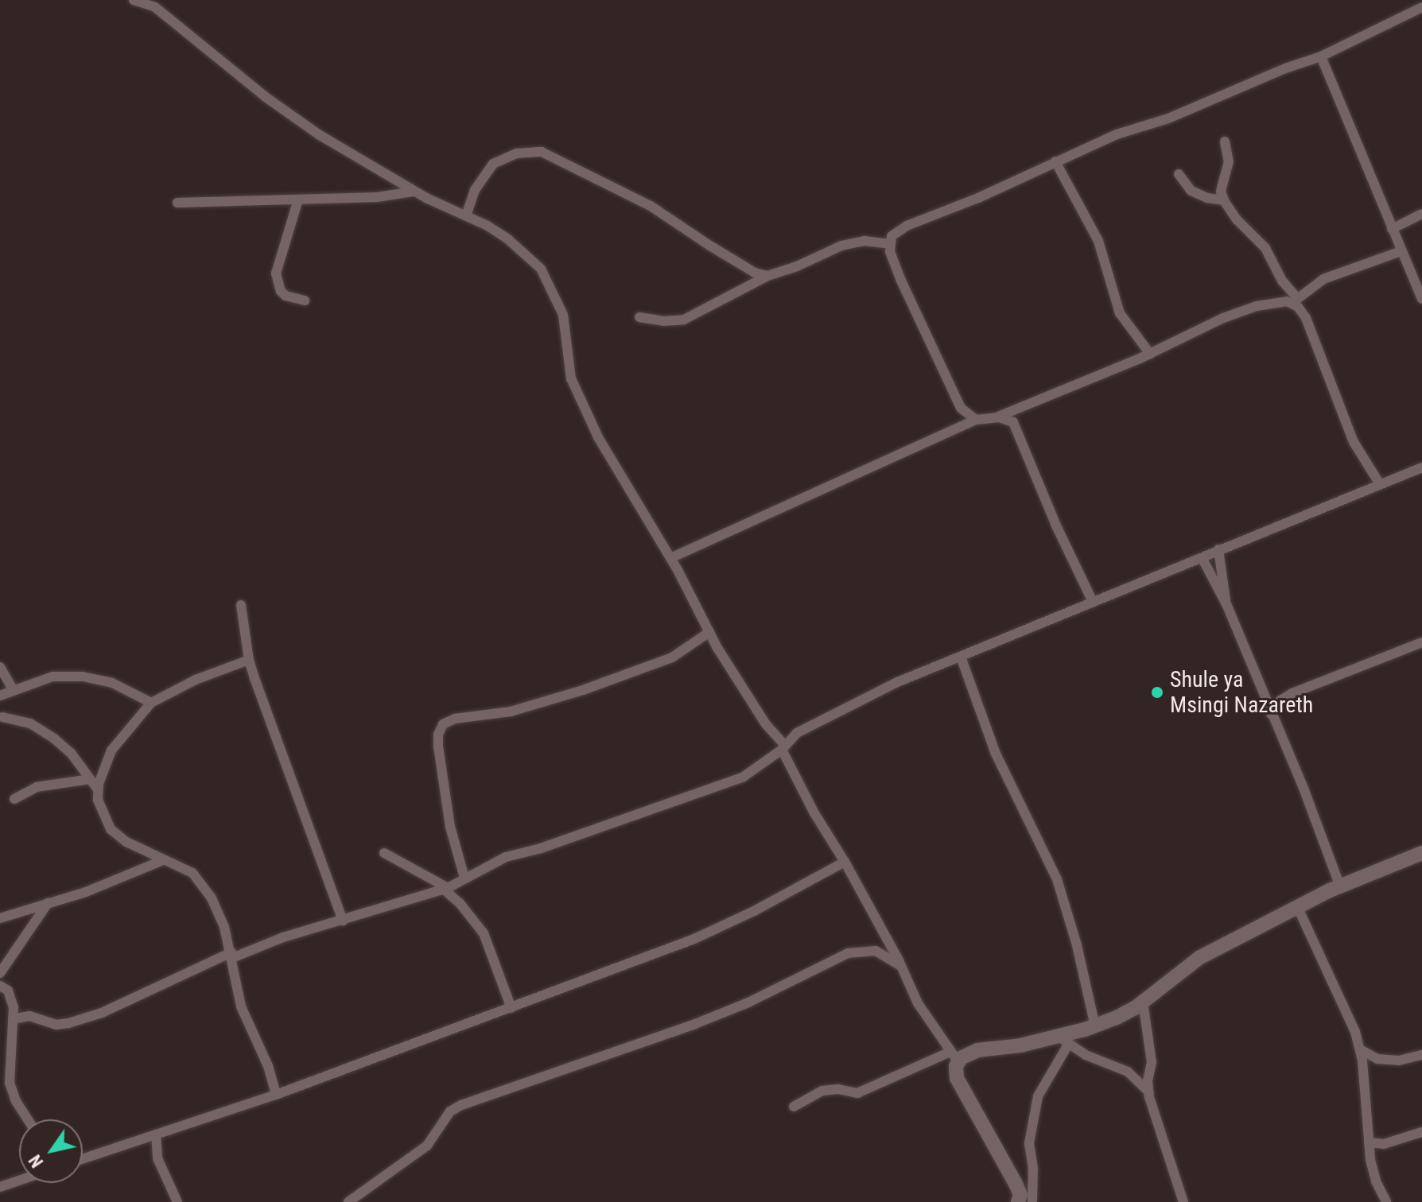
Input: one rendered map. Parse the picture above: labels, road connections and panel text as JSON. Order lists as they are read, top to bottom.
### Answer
{
  "places": ["Shule ya Msingi Nazareth"],
  "north": "bottom left"
}
